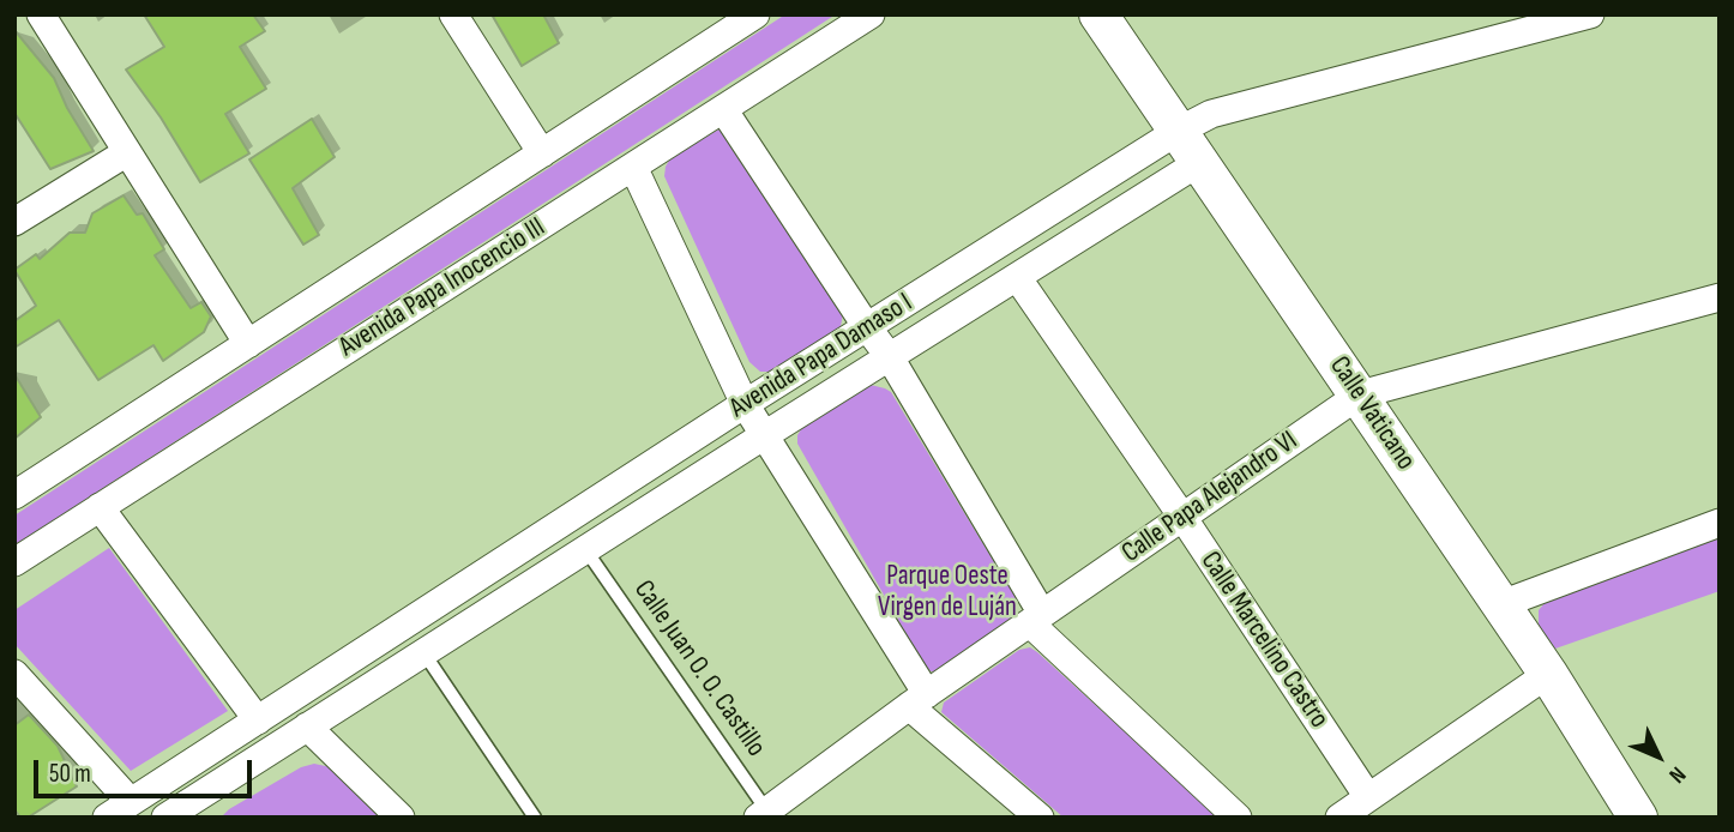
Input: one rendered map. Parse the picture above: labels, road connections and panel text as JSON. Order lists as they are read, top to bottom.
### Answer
{
  "streets": {
    "street": [
      "Avenida Papa Inocencio III",
      "Avenida Papa Damaso I",
      "Calle Vaticano",
      "Calle Papa Alejandro VI",
      "Calle Marcelino Castro"
    ],
    "lane": ["Calle Juan O. O. Castillo"]
  },
  "crossings": [
    ["Avenida Papa Damaso I", "Calle Vaticano"],
    ["Avenida Papa Damaso I", "Calle Marcelino Castro"],
    ["Avenida Papa Damaso I", "Calle Juan O. O. Castillo"],
    ["Calle Vaticano", "Calle Papa Alejandro VI"],
    ["Calle Papa Alejandro VI", "Calle Marcelino Castro"],
    ["Calle Papa Alejandro VI", "Calle Juan O. O. Castillo"]
  ],
  "parks": ["Parque Oeste Virgen de Luján"],
  "scale_bar": "50 m",
  "north": "bottom right"
}
